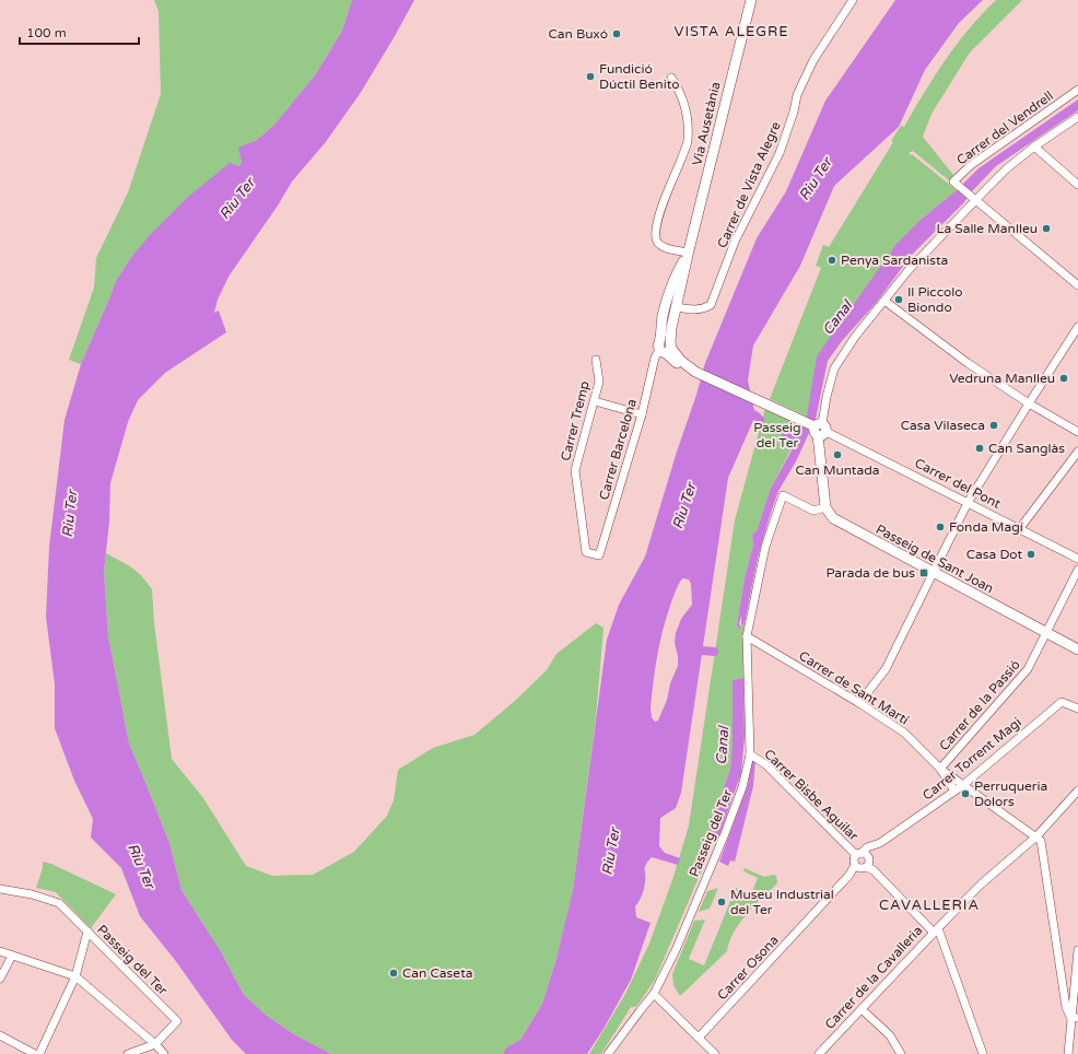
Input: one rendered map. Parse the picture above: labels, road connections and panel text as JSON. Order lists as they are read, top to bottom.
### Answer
{
  "streets": {
    "street": [
      "Via Ausetània",
      "Carrer del Vendrell",
      "Carrer de Vista Alegre",
      "Carrer Tremp",
      "Carrer Barcelona",
      "Carrer del Pont",
      "Passeig de Sant Joan",
      "Carrer de Sant Martí",
      "Carrer de la Passió",
      "Carrer Torrent Magi",
      "Carrer Bisbe Aguilar",
      "Passeig del Ter",
      "Carrer Osona",
      "Carrer de la Cavalleria"
    ]
  },
  "crossings": [
    ["Via Ausetània", "Carrer de Vista Alegre"],
    ["Via Ausetània", "Carrer Barcelona"],
    ["Carrer Tremp", "Carrer Barcelona"],
    ["Passeig de Sant Joan", "Carrer de la Passió"],
    ["Passeig de Sant Joan", "Passeig del Ter"],
    ["Carrer de Sant Martí", "Carrer de la Passió"],
    ["Carrer de Sant Martí", "Carrer Torrent Magi"],
    ["Carrer de Sant Martí", "Passeig del Ter"],
    ["Carrer de Sant Martí", "Carrer de la Cavalleria"],
    ["Carrer Torrent Magi", "Carrer Bisbe Aguilar"],
    ["Carrer Torrent Magi", "Carrer Osona"],
    ["Carrer Bisbe Aguilar", "Passeig del Ter"],
    ["Carrer Bisbe Aguilar", "Carrer Osona"]
  ],
  "districts": ["VISTA ALEGRE", "CAVALLERIA"],
  "water": ["Riu Ter", "Canal"],
  "parks": ["Passeig del Ter"],
  "places": {
    "other": [
      "Can Buxó",
      "Fundició Dúctil Benito",
      "La Salle Manlleu",
      "Penya Sardanista",
      "Il Piccolo Biondo",
      "Vedruna Manlleu",
      "Casa Vilaseca",
      "Can Sanglàs",
      "Can Muntada",
      "Fonda Magí",
      "Casa Dot",
      "Perruqueria Dolors",
      "Museu Industrial del Ter",
      "Can Caseta"
    ],
    "transit": ["Parada de bus"]
  },
  "scale_bar": "100 m"
}
